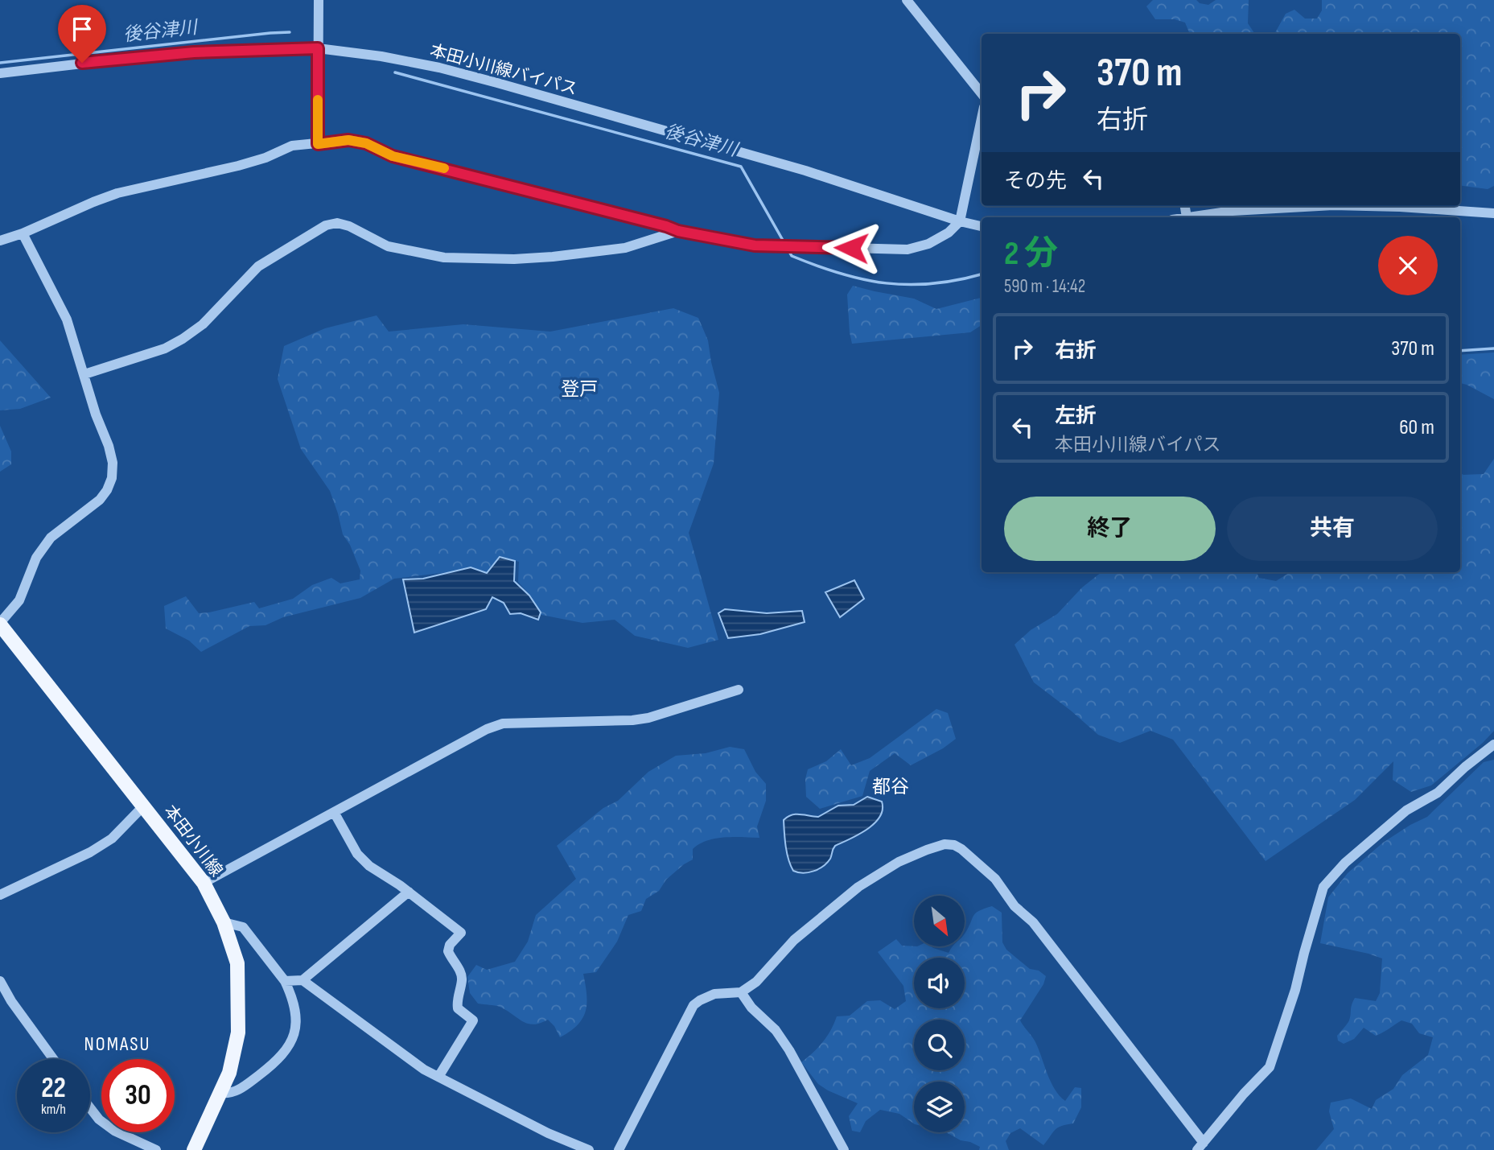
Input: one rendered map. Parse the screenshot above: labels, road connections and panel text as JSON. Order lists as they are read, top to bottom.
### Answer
{
  "streets": {
    "main road": ["本田小川線"],
    "street": ["本田小川線バイパス"]
  },
  "districts": ["登戸", "都谷", "NOMASU"],
  "water": ["後谷津川"],
  "north": "bottom right",
  "page": {
    "turn": ["370 m", "右折"],
    "then": "その先",
    "heading": ["2 分", "590 m · 14:42"],
    "list": [
      {
        "name": "右折",
        "value": "370 m"
      },
      {
        "name": "左折",
        "note": "本田小川線バイパス",
        "value": "60 m"
      }
    ],
    "buttons": ["終了", "共有"],
    "speed": "22 km/h",
    "limit": "30"
  }
}
